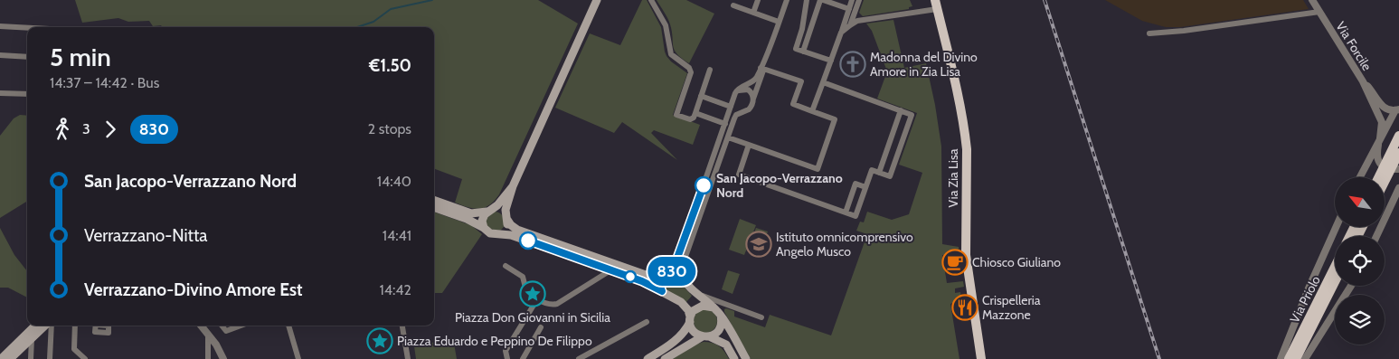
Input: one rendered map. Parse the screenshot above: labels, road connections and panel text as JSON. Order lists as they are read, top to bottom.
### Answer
{
  "streets": {
    "main road": ["Via Zia Lisa", "Via Priolo"],
    "street": ["Via Forcile"]
  },
  "places": {
    "church": ["Madonna del Divino Amore in Zia Lisa"],
    "other": ["San Jacopo-Verrazzano Nord"],
    "school or university": ["Istituto omnicomprensivo Angelo Musco"],
    "cafe": ["Chiosco Giuliano"],
    "place": ["Piazza Don Giovanni in Sicilia", "Piazza Eduardo e Peppino De Filippo"],
    "restaurant": ["Crispelleria Mazzone"]
  },
  "lines": ["bus line 830"],
  "north": "top left",
  "page": {
    "on_map": "830",
    "heading": ["5 min", "14:37 – 14:42 · Bus", "€1.50"],
    "legs": ["3", "830", "2 stops"],
    "list": [
      {
        "name": "San Jacopo-Verrazzano Nord",
        "value": "14:40"
      },
      {
        "name": "Verrazzano-Nitta",
        "value": "14:41"
      },
      {
        "name": "Verrazzano-Divino Amore Est",
        "value": "14:42"
      }
    ]
  }
}
